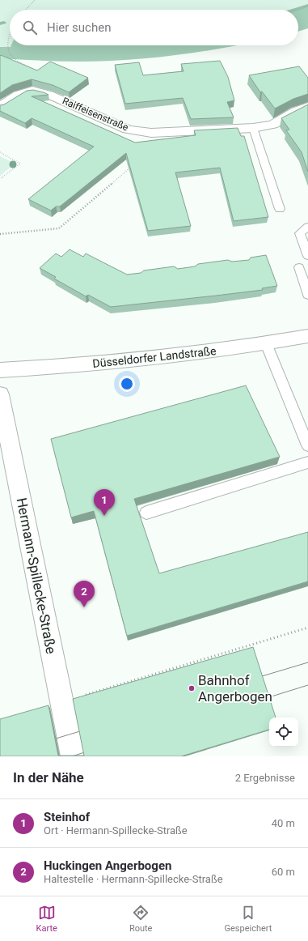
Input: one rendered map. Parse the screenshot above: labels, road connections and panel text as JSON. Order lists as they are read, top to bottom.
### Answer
{
  "streets": {
    "street": ["Raiffeisenstraße", "Düsseldorfer Landstraße", "Hermann-Spillecke-Straße"]
  },
  "places": ["Bahnhof Angerbogen"],
  "page": {
    "search": "Hier suchen",
    "pins": ["1", "2"],
    "heading": ["In der Nähe", "2 Ergebnisse"],
    "list": [
      {
        "mark": "1",
        "name": "Steinhof",
        "note": "Ort · Hermann-Spillecke-Straße",
        "value": "40 m"
      },
      {
        "mark": "2",
        "name": "Huckingen Angerbogen",
        "note": "Haltestelle · Hermann-Spillecke-Straße",
        "value": "60 m"
      }
    ],
    "nav": ["Karte", "Route", "Gespeichert"]
  }
}
